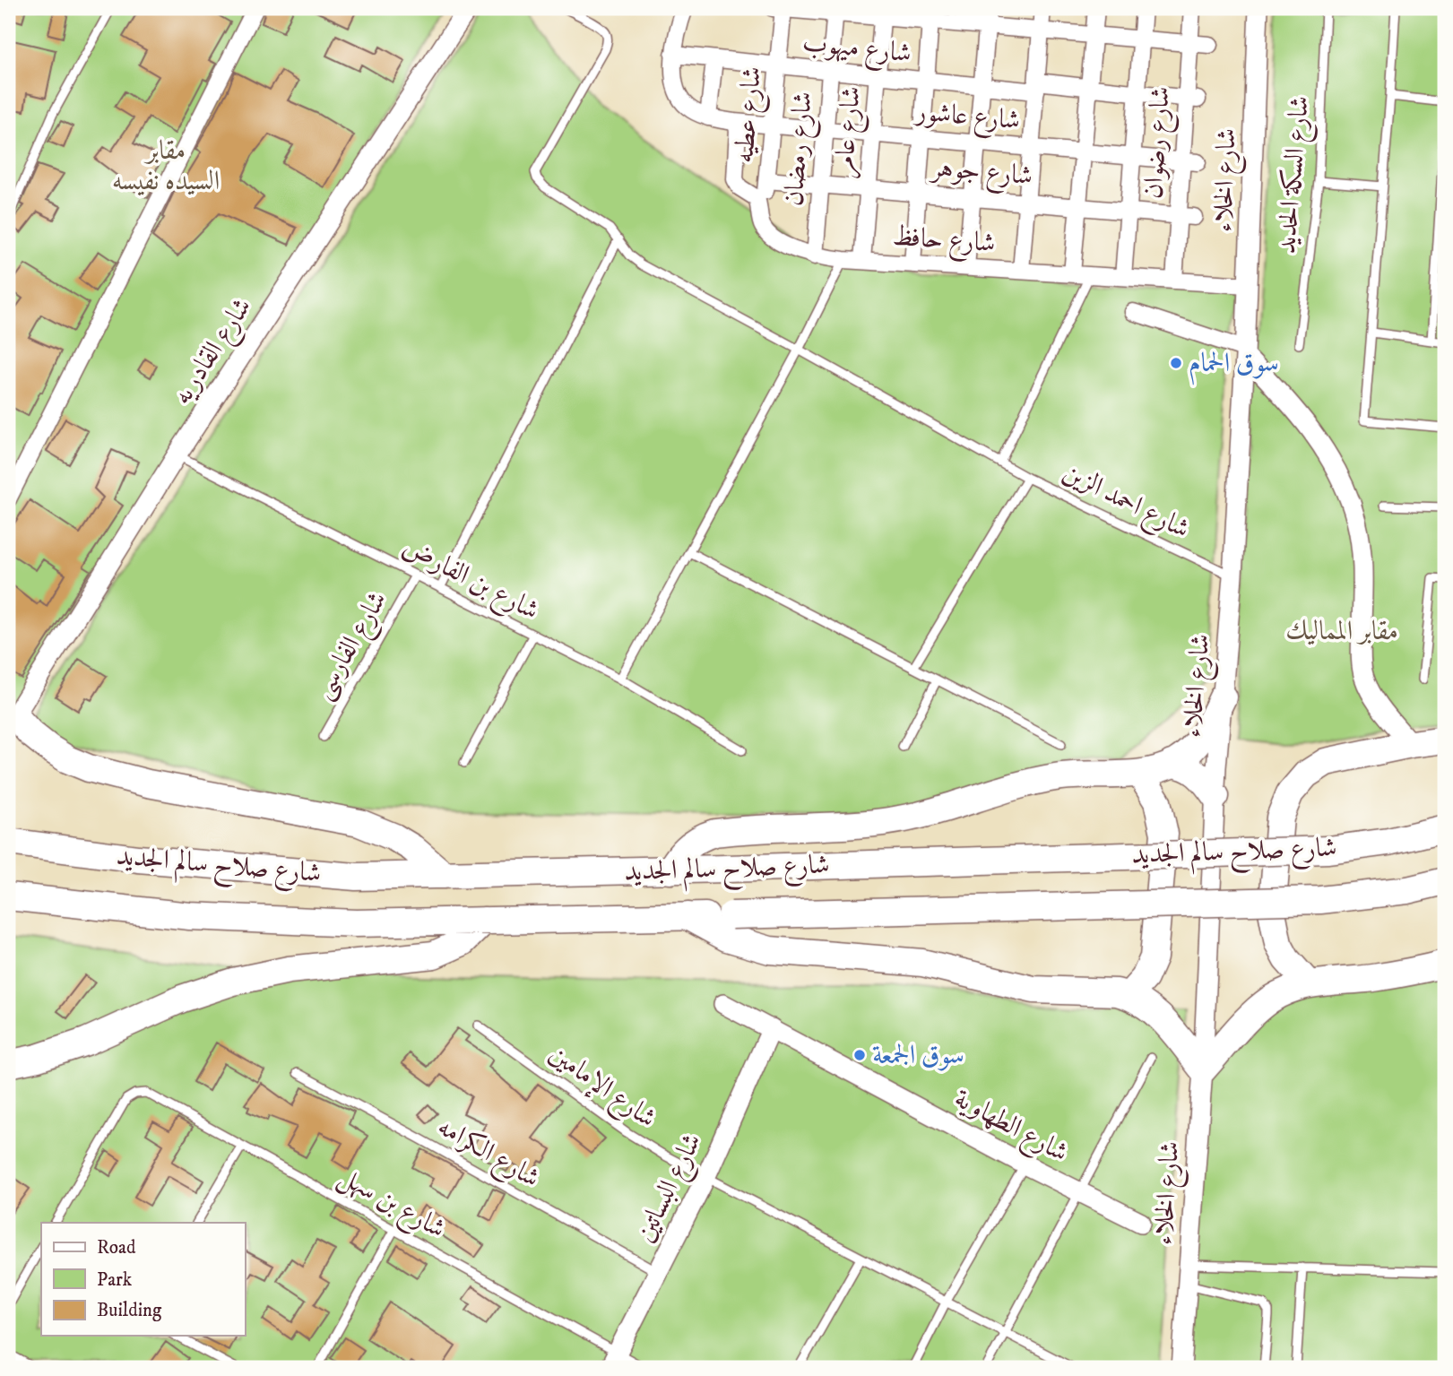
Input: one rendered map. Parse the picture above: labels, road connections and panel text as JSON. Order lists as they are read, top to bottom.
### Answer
{
  "streets": {
    "highway": ["شارع صلاح سالم الجديد"],
    "street": [
      "شارع ميهوب",
      "شارع عطيه",
      "شارع عاشور",
      "شارع عامر",
      "شارع رضوان",
      "شارع رمضان",
      "شارع جوهر",
      "شارع الخلاء",
      "شارع حافظ",
      "شارع القادريه",
      "شارع الطهاوية",
      "شارع البساتين"
    ],
    "lane": [
      "شارع السكة الحديد",
      "شارع احمد الزين",
      "شارع بن الفارض",
      "شارع الفارسى",
      "شارع الإمامين",
      "شارع الكرامه",
      "شارع بن سهل"
    ]
  },
  "crossings": [
    ["شارع ميهوب", "شارع عطيه"],
    ["شارع ميهوب", "شارع عامر"],
    ["شارع ميهوب", "شارع رضوان"],
    ["شارع ميهوب", "شارع رمضان"],
    ["شارع عطيه", "شارع عاشور"],
    ["شارع عطيه", "شارع جوهر"],
    ["شارع عطيه", "شارع حافظ"],
    ["شارع عاشور", "شارع عامر"],
    ["شارع عاشور", "شارع رضوان"],
    ["شارع عاشور", "شارع رمضان"],
    ["شارع عامر", "شارع جوهر"],
    ["شارع عامر", "شارع حافظ"],
    ["شارع رضوان", "شارع جوهر"],
    ["شارع رضوان", "شارع حافظ"],
    ["شارع رمضان", "شارع جوهر"],
    ["شارع رمضان", "شارع حافظ"],
    ["شارع الخلاء", "شارع حافظ"],
    ["شارع الخلاء", "شارع احمد الزين"],
    ["شارع القادريه", "شارع بن الفارض"],
    ["شارع بن الفارض", "شارع الفارسى"],
    ["شارع الإمامين", "شارع البساتين"],
    ["شارع الطهاوية", "شارع البساتين"],
    ["شارع الكرامه", "شارع البساتين"],
    ["شارع البساتين", "شارع بن سهل"]
  ],
  "parks": ["مقابر السيده نفيسه", "مقابر المماليك"],
  "places": ["سوق الحمام", "سوق الجمعة"],
  "legend": ["Road", "Park", "Building"]
}
